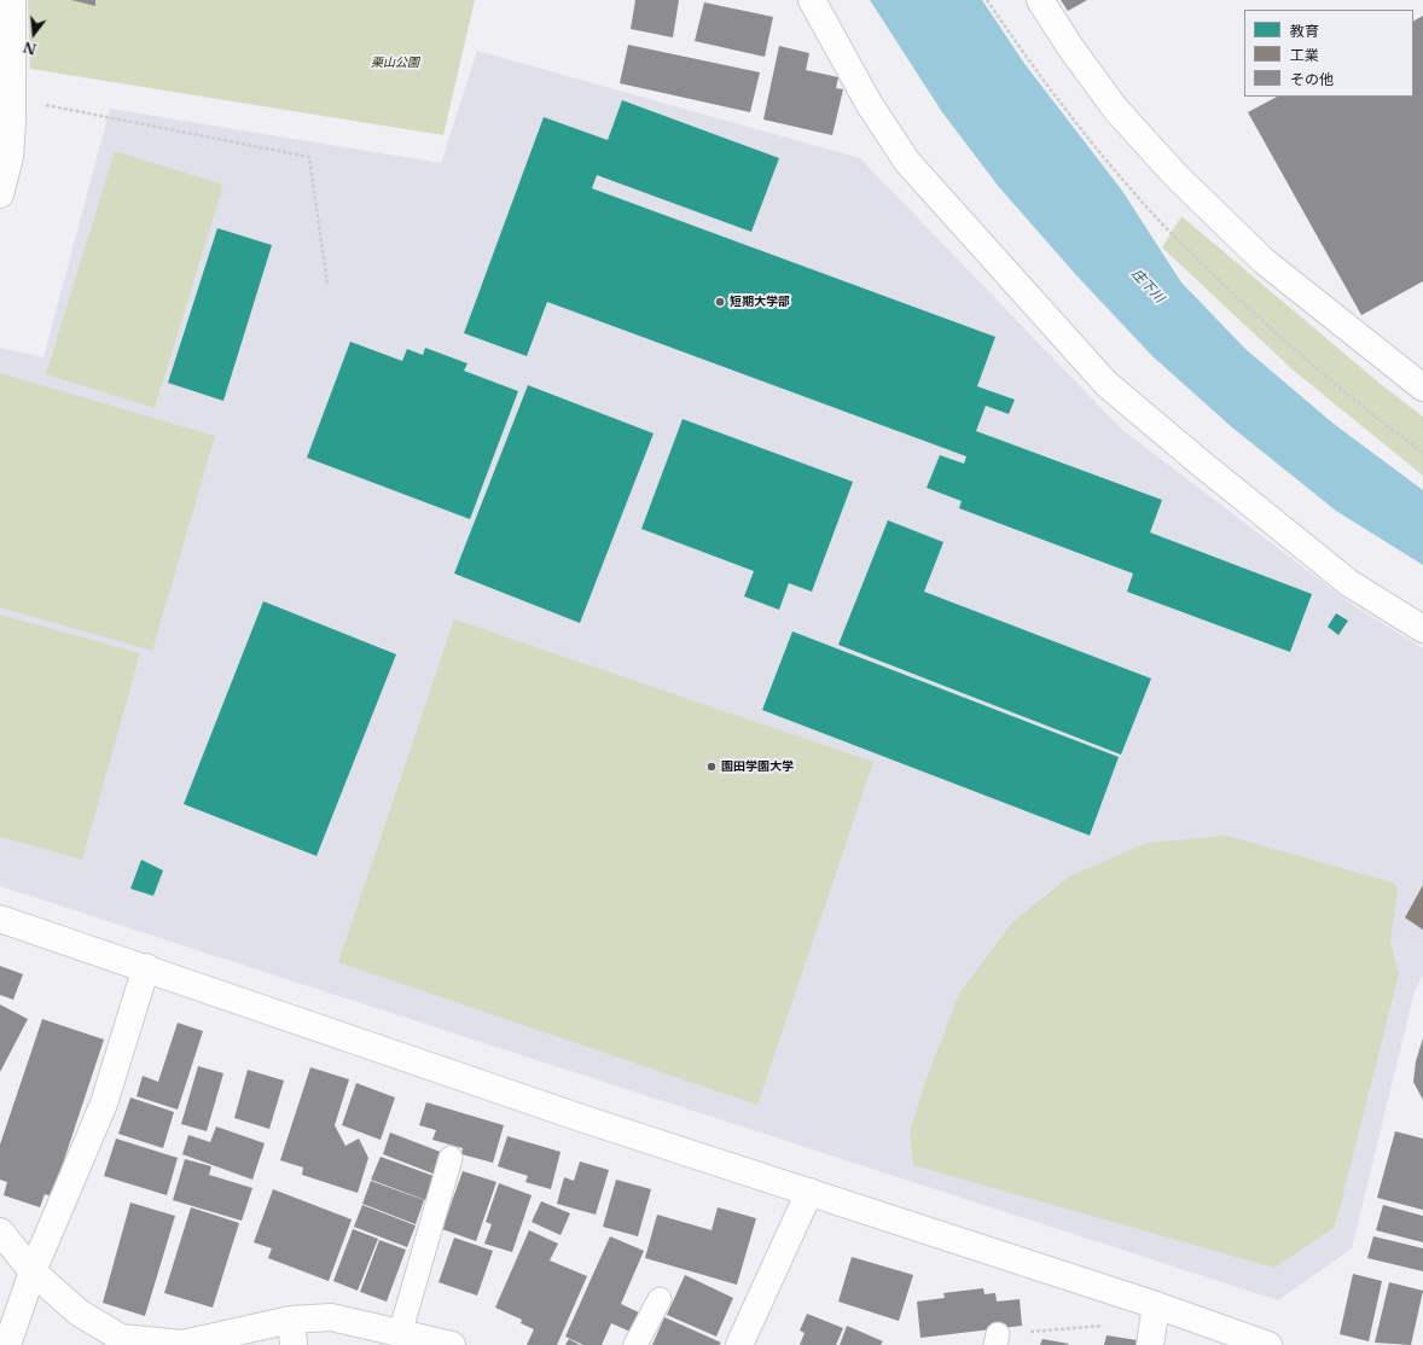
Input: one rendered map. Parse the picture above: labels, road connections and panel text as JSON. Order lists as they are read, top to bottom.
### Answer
{
  "water": ["庄下川"],
  "parks": ["栗山公園"],
  "places": ["短期大学部", "園田学園大学"],
  "legend": ["教育", "工業", "その他"],
  "north": "bottom"
}
